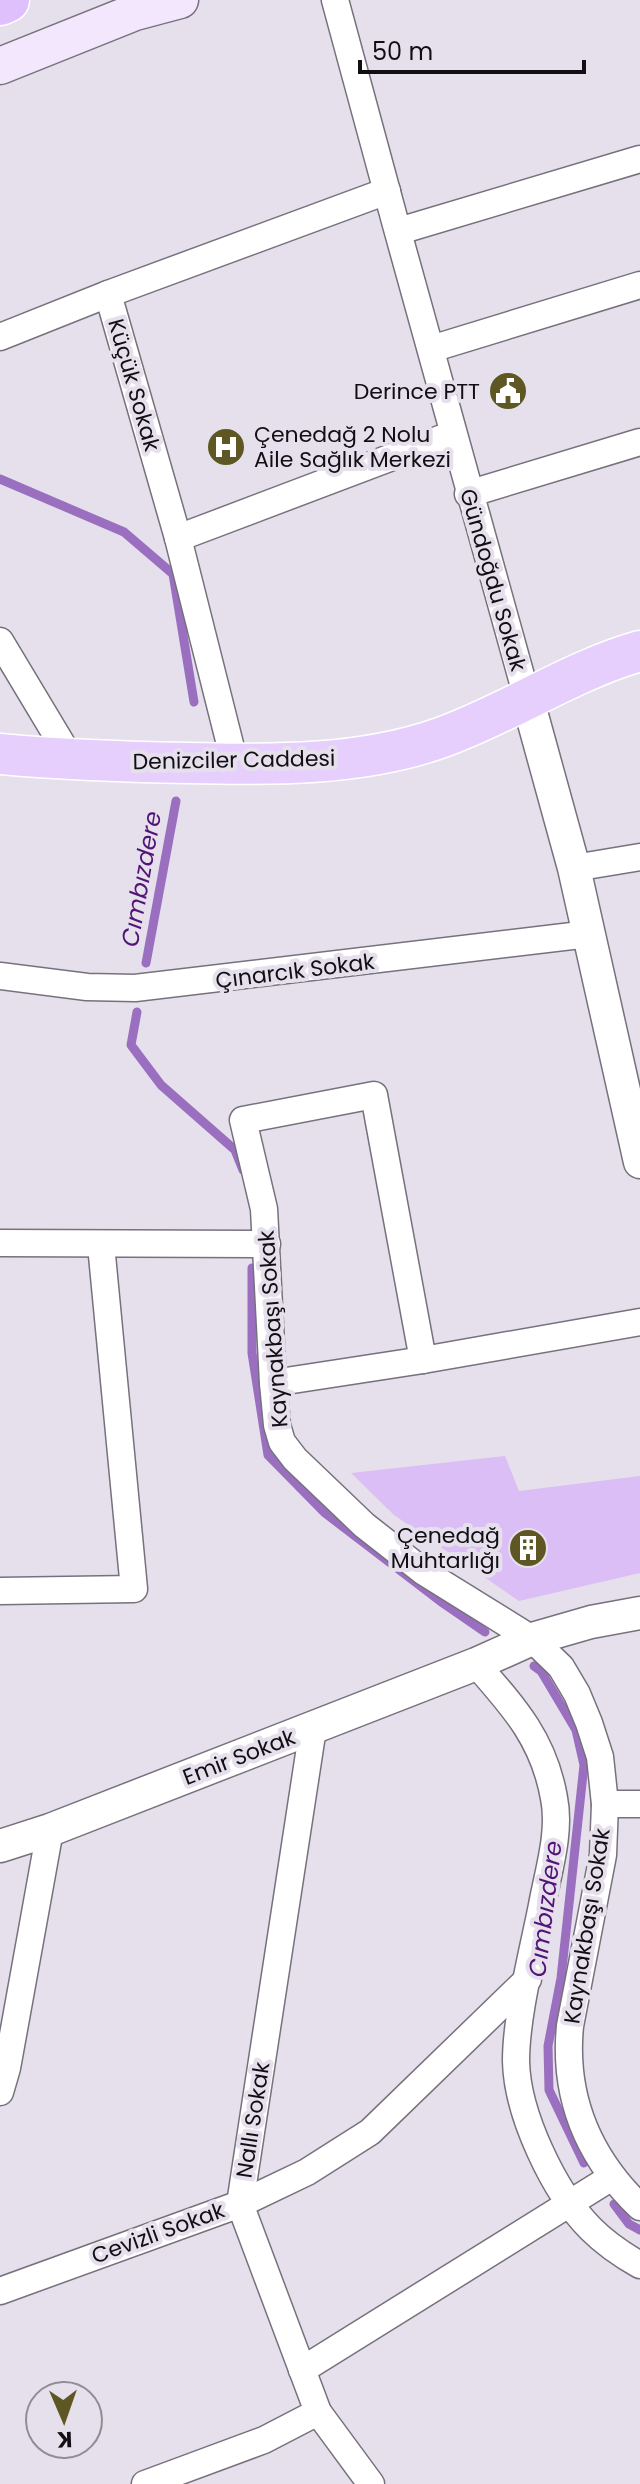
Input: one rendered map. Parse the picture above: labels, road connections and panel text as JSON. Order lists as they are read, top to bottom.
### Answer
{
  "streets": {
    "main road": ["Denizciler Caddesi"],
    "street": [
      "Küçük Sokak",
      "Gündoğdu Sokak",
      "Çınarcık Sokak",
      "Kaynakbaşı Sokak",
      "Emir Sokak",
      "Nallı Sokak",
      "Cevizli Sokak"
    ]
  },
  "crossings": [
    ["Küçük Sokak", "Gündoğdu Sokak"],
    ["Küçük Sokak", "Denizciler Caddesi"],
    ["Gündoğdu Sokak", "Denizciler Caddesi"],
    ["Gündoğdu Sokak", "Çınarcık Sokak"],
    ["Kaynakbaşı Sokak", "Emir Sokak"],
    ["Emir Sokak", "Nallı Sokak"],
    ["Nallı Sokak", "Cevizli Sokak"]
  ],
  "water": ["Cımbızdere"],
  "places": {
    "public building": ["Derince PTT"],
    "hospital": ["Çenedağ 2 Nolu Aile Sağlık Merkezi"],
    "building": ["Çenedağ Muhtarlığı"]
  },
  "scale_bar": "50 m",
  "north": "bottom"
}
